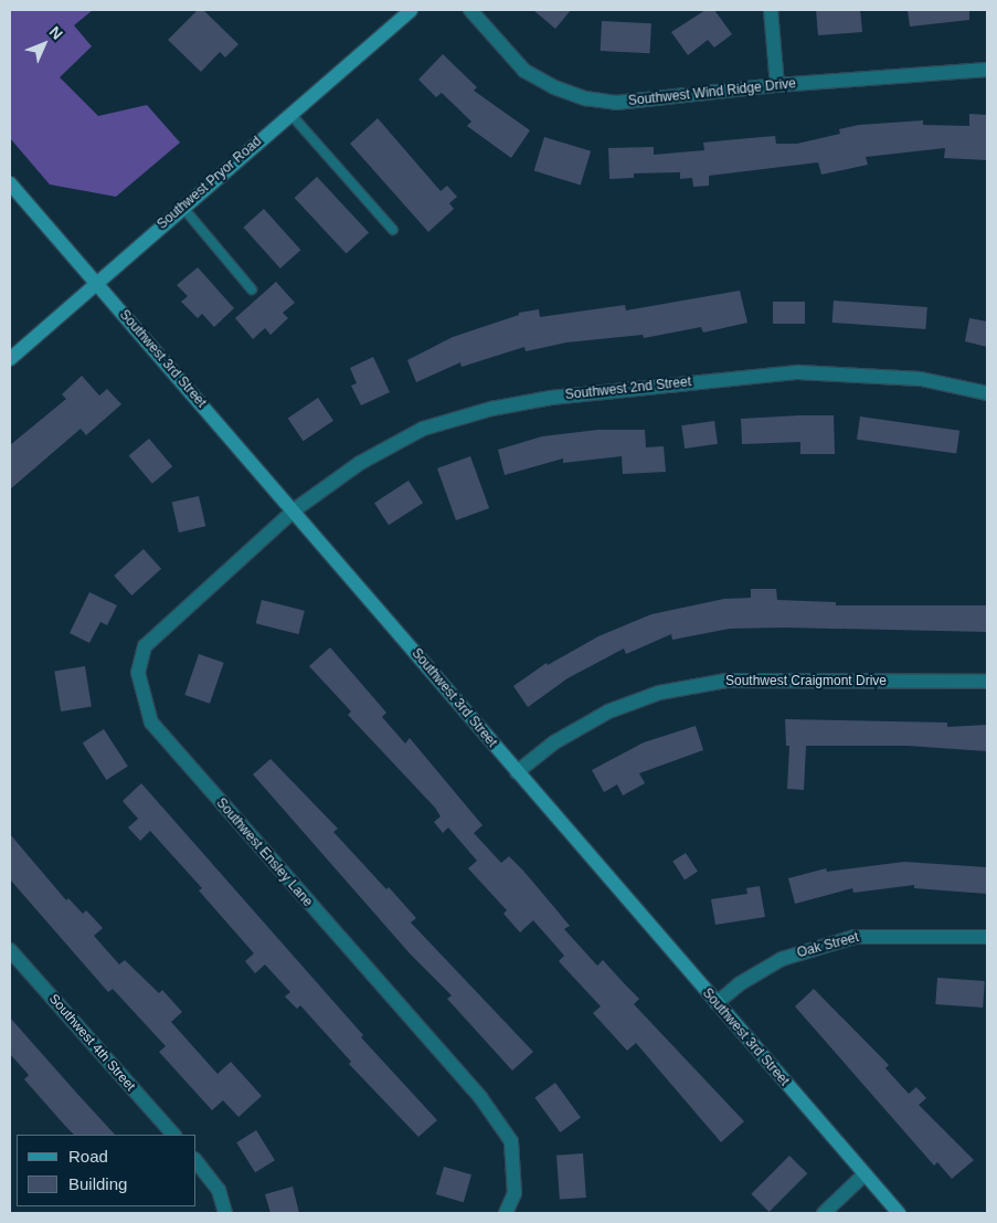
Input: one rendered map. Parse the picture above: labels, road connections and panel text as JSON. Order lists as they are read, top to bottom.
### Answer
{
  "streets": {
    "main road": ["Southwest Pryor Road", "Southwest 3rd Street"],
    "street": [
      "Southwest Wind Ridge Drive",
      "Southwest 2nd Street",
      "Southwest Craigmont Drive",
      "Southwest Ensley Lane",
      "Oak Street",
      "Southwest 4th Street"
    ]
  },
  "crossings": [
    ["Southwest Pryor Road", "Southwest 3rd Street"],
    ["Southwest 3rd Street", "Southwest 2nd Street"],
    ["Southwest 3rd Street", "Southwest Craigmont Drive"],
    ["Southwest 3rd Street", "Southwest Ensley Lane"],
    ["Southwest 3rd Street", "Oak Street"],
    ["Southwest 2nd Street", "Southwest Ensley Lane"]
  ],
  "legend": ["Road", "Building"],
  "north": "top right"
}
